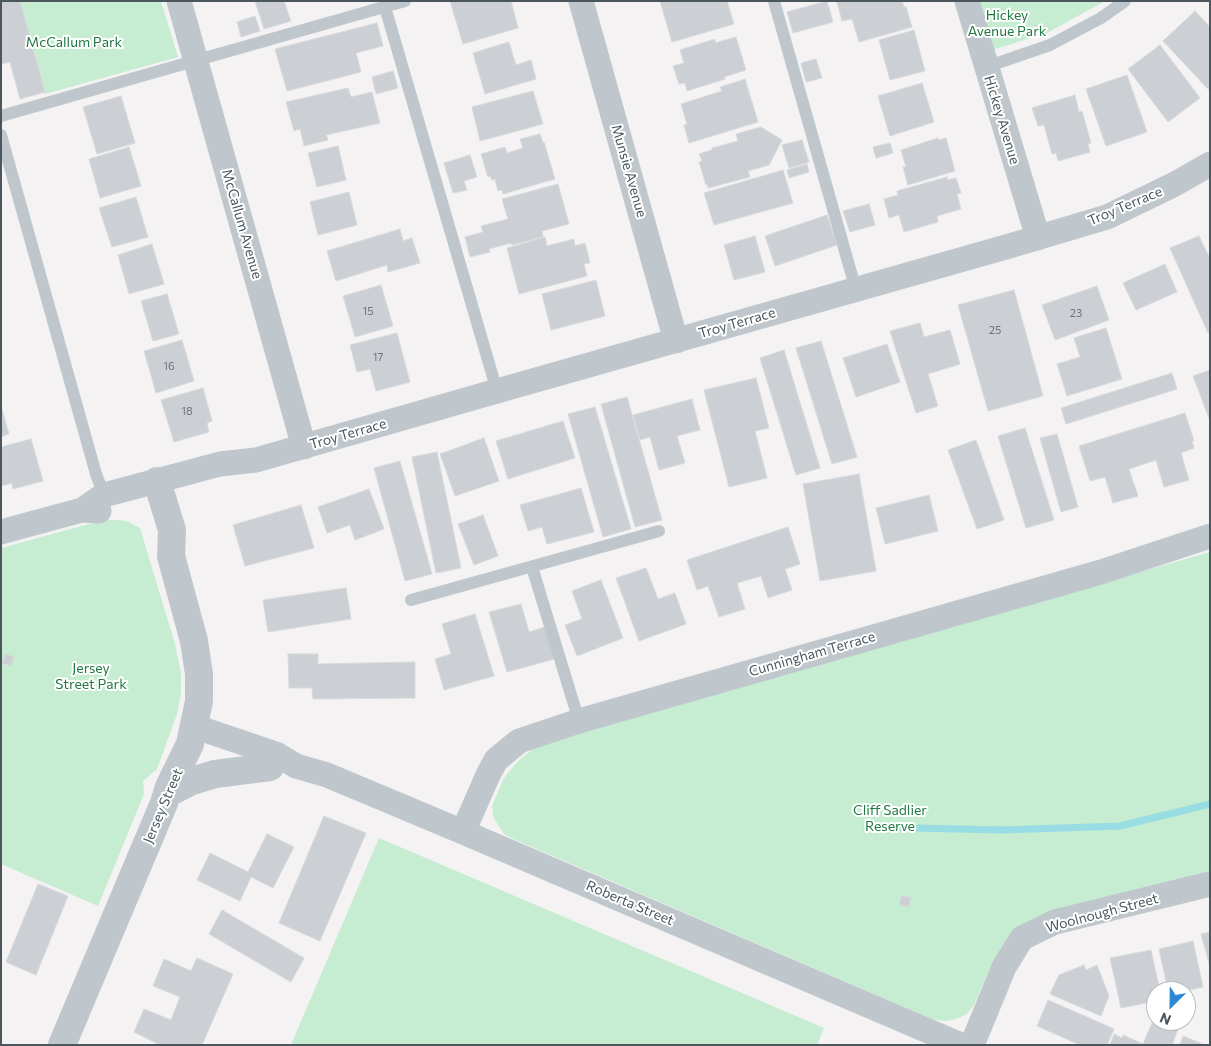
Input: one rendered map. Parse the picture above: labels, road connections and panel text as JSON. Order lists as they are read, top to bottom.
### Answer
{
  "streets": {
    "street": [
      "Hickey Avenue",
      "Munsie Avenue",
      "Troy Terrace",
      "McCallum Avenue",
      "Cunningham Terrace",
      "Jersey Street",
      "Roberta Street",
      "Woolnough Street"
    ]
  },
  "crossings": [
    ["Hickey Avenue", "Troy Terrace"],
    ["Munsie Avenue", "Troy Terrace"],
    ["Troy Terrace", "McCallum Avenue"],
    ["Troy Terrace", "Jersey Street"],
    ["Cunningham Terrace", "Roberta Street"],
    ["Jersey Street", "Roberta Street"]
  ],
  "parks": [
    "Hickey Avenue Park",
    "McCallum Park",
    "Jersey Street Park",
    "Cliff Sadlier Reserve"
  ],
  "house_numbers": [
    "15",
    "23",
    "25",
    "17",
    "16",
    "18"
  ],
  "north": "bottom left"
}
